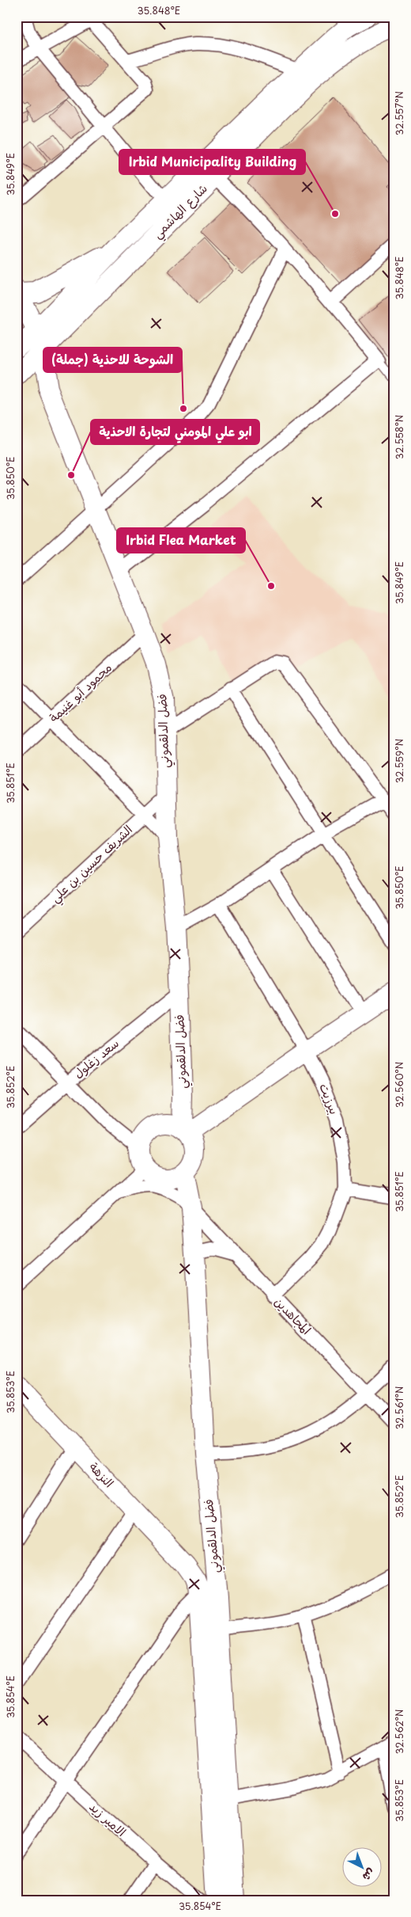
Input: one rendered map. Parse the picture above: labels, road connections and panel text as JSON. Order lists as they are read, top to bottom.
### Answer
{
  "streets": {
    "main road": ["شارع الهاشمي", "فضل الدلقموني", "النزهة"],
    "street": [
      "محمود أبو غنيمة",
      "الشريف حسين بن علي",
      "سعد زغلول",
      "بيرزيت",
      "المجاهدين",
      "الامير زيد"
    ]
  },
  "crossings": [
    ["شارع الهاشمي", "فضل الدلقموني"],
    ["محمود أبو غنيمة", "فضل الدلقموني"],
    ["فضل الدلقموني", "الشريف حسين بن علي"],
    ["فضل الدلقموني", "سعد زغلول"],
    ["فضل الدلقموني", "المجاهدين"],
    ["بيرزيت", "المجاهدين"]
  ],
  "places": [
    "Irbid Municipality Building",
    "الشوحة للاحذية (جملة)",
    "ابو علي المومني لتجارة الاحذية",
    "Irbid Flea Market"
  ],
  "north": "bottom right",
  "coordinates": [
    "35.848°E",
    "32.557°N",
    "35.849°E",
    "32.558°N",
    "35.850°E",
    "32.559°N",
    "35.851°E",
    "32.560°N",
    "35.852°E",
    "35.853°E",
    "32.561°N",
    "35.854°E",
    "32.562°N"
  ]
}
